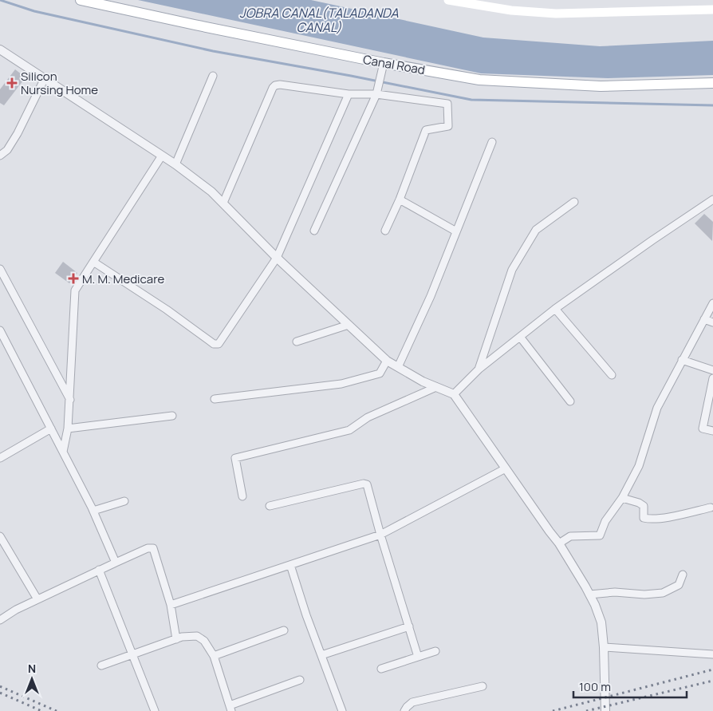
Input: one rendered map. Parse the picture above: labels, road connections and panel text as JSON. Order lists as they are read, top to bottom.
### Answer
{
  "streets": {
    "main road": ["Canal Road"]
  },
  "water": ["JOBRA CANAL(TALADANDA CANAL)"],
  "places": {
    "health": ["Silicon Nursing Home", "M. M. Medicare"]
  },
  "scale_bar": "100 m",
  "north": "top"
}
